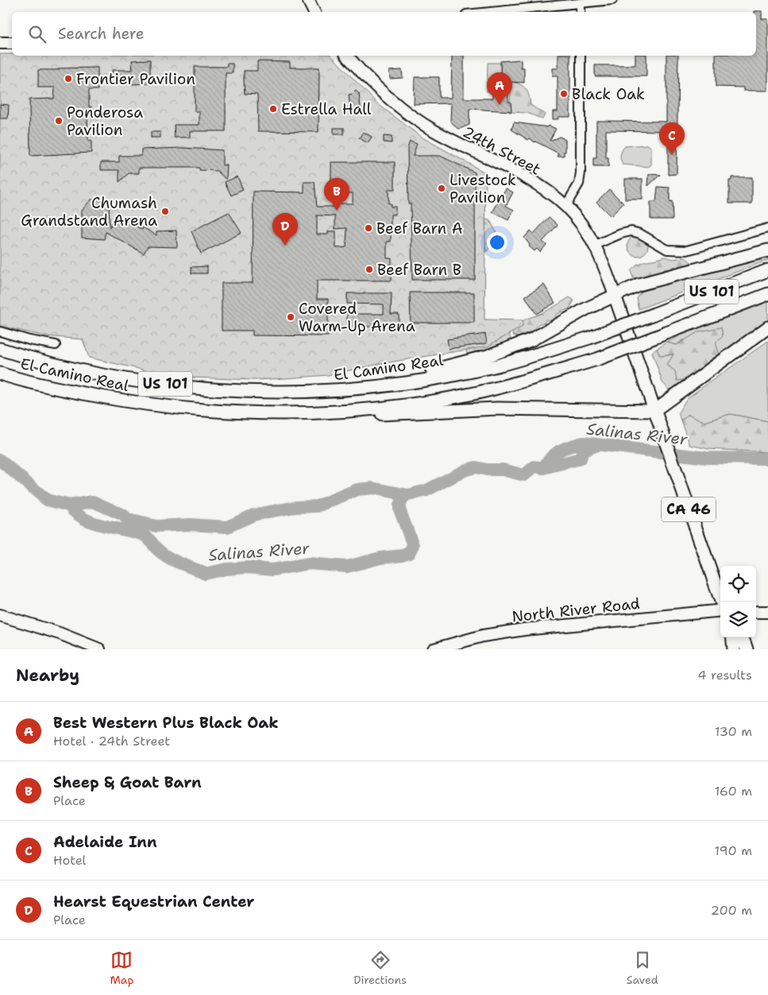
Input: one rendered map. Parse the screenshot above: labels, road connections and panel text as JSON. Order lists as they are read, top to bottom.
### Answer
{
  "streets": {
    "highway": ["US 101", "El Camino Real", "CA 46"],
    "main road": ["24th Street", "North River Road"]
  },
  "crossings": [
    ["24th Street", "CA 46"]
  ],
  "water": ["Salinas River"],
  "places": [
    "Frontier Pavilion",
    "Black Oak",
    "Estrella Hall",
    "Ponderosa Pavilion",
    "Livestock Pavilion",
    "Chumash Grandstand Arena",
    "Beef Barn A",
    "Beef Barn B",
    "Covered Warm-Up Arena"
  ],
  "page": {
    "search": "Search here",
    "pins": [
      "A",
      "C",
      "B",
      "D"
    ],
    "heading": ["Nearby", "4 results"],
    "list": [
      {
        "mark": "A",
        "name": "Best Western Plus Black Oak",
        "note": "Hotel · 24th Street",
        "value": "130 m"
      },
      {
        "mark": "B",
        "name": "Sheep & Goat Barn",
        "note": "Place",
        "value": "160 m"
      },
      {
        "mark": "C",
        "name": "Adelaide Inn",
        "note": "Hotel",
        "value": "190 m"
      },
      {
        "mark": "D",
        "name": "Hearst Equestrian Center",
        "note": "Place",
        "value": "200 m"
      }
    ],
    "nav": ["Map", "Directions", "Saved"]
  }
}
